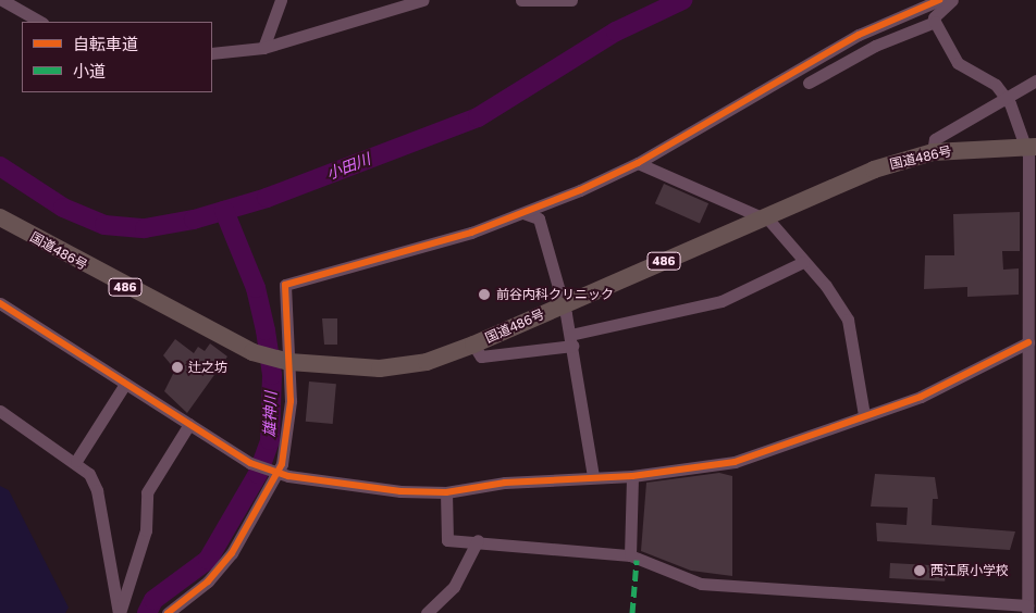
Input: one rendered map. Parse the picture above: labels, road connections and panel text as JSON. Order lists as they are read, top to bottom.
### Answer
{
  "streets": {
    "highway": ["国道486号", "486"]
  },
  "water": ["小田川", "雄神川"],
  "places": ["前谷内科クリニック", "辻之坊", "西江原小学校"],
  "legend": ["自転車道", "小道"]
}
